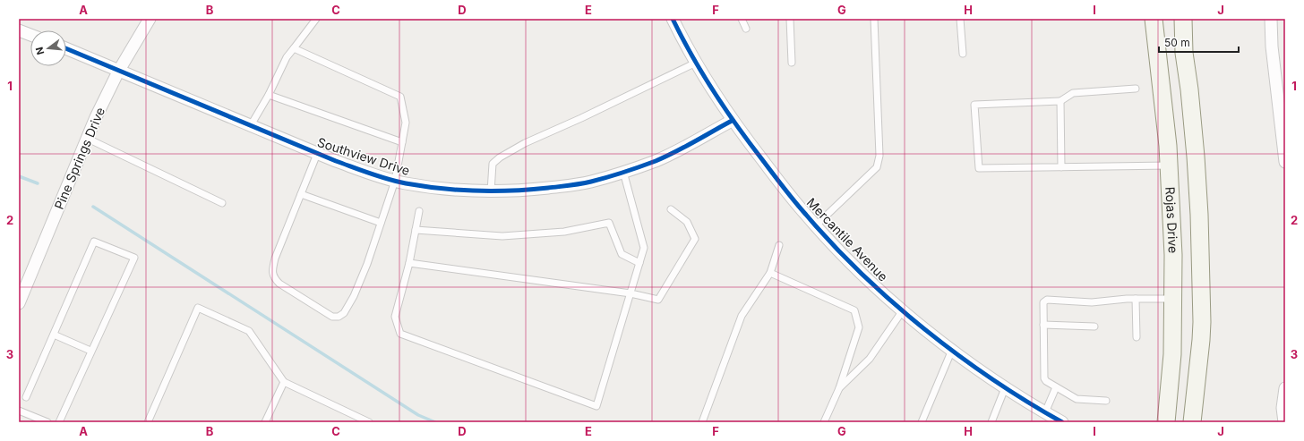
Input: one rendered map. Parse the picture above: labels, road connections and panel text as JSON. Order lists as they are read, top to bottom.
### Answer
{
  "streets": {
    "main road": ["Rojas Drive"],
    "street": ["Southview Drive", "Pine Springs Drive", "Mercantile Avenue"]
  },
  "crossings": [
    ["Southview Drive", "Pine Springs Drive"],
    ["Southview Drive", "Mercantile Avenue"]
  ],
  "scale_bar": "50 m",
  "north": "left",
  "grid": {
    "columns": [
      "A",
      "B",
      "C",
      "D",
      "E",
      "F",
      "G",
      "H",
      "I",
      "J"
    ],
    "rows": ["1", "2", "3"]
  }
}
